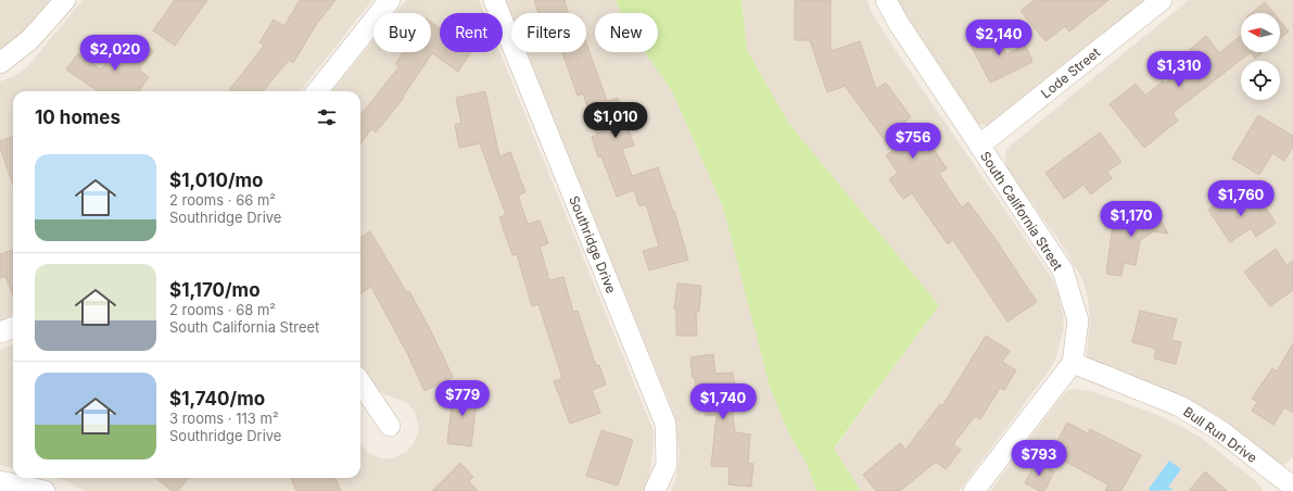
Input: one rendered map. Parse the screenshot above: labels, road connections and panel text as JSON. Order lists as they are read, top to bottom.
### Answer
{
  "streets": {
    "street": [
      "Lode Street",
      "South California Street",
      "Southridge Drive",
      "Bull Run Drive"
    ]
  },
  "crossings": [
    ["Lode Street", "South California Street"],
    ["South California Street", "Bull Run Drive"]
  ],
  "north": "left",
  "page": {
    "chip": [
      "Buy",
      "Rent",
      "Filters",
      "New"
    ],
    "price": [
      "$2,140",
      "$2,020",
      "$1,310",
      "$1,010",
      "$756",
      "$1,760",
      "$1,170",
      "$779",
      "$1,740",
      "$793"
    ],
    "heading": "10 homes",
    "list": [
      {
        "name": "$1,010/mo",
        "note": "2 rooms · 66 m² · Southridge Drive"
      },
      {
        "name": "$1,170/mo",
        "note": "2 rooms · 68 m² · South California Street"
      },
      {
        "name": "$1,740/mo",
        "note": "3 rooms · 113 m² · Southridge Drive"
      }
    ]
  }
}
